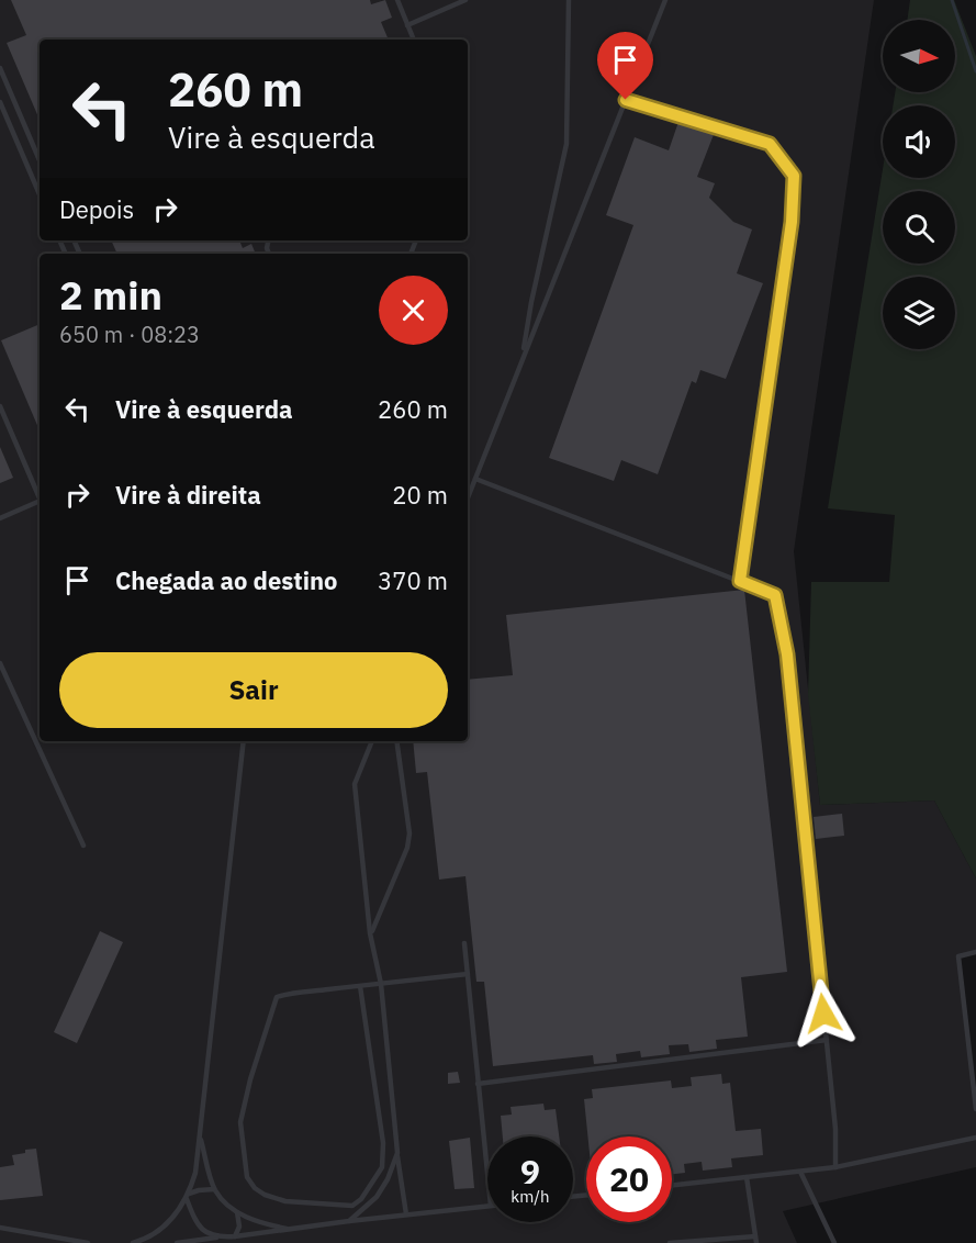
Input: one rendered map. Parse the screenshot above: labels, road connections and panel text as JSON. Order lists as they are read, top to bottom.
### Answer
{
  "north": "right",
  "page": {
    "turn": ["260 m", "Vire à esquerda"],
    "then": "Depois",
    "heading": ["2 min", "650 m · 08:23"],
    "list": [
      {
        "name": "Vire à esquerda",
        "value": "260 m"
      },
      {
        "name": "Vire à direita",
        "value": "20 m"
      },
      {
        "name": "Chegada ao destino",
        "value": "370 m"
      }
    ],
    "buttons": "Sair",
    "speed": "9 km/h",
    "limit": "20"
  }
}
